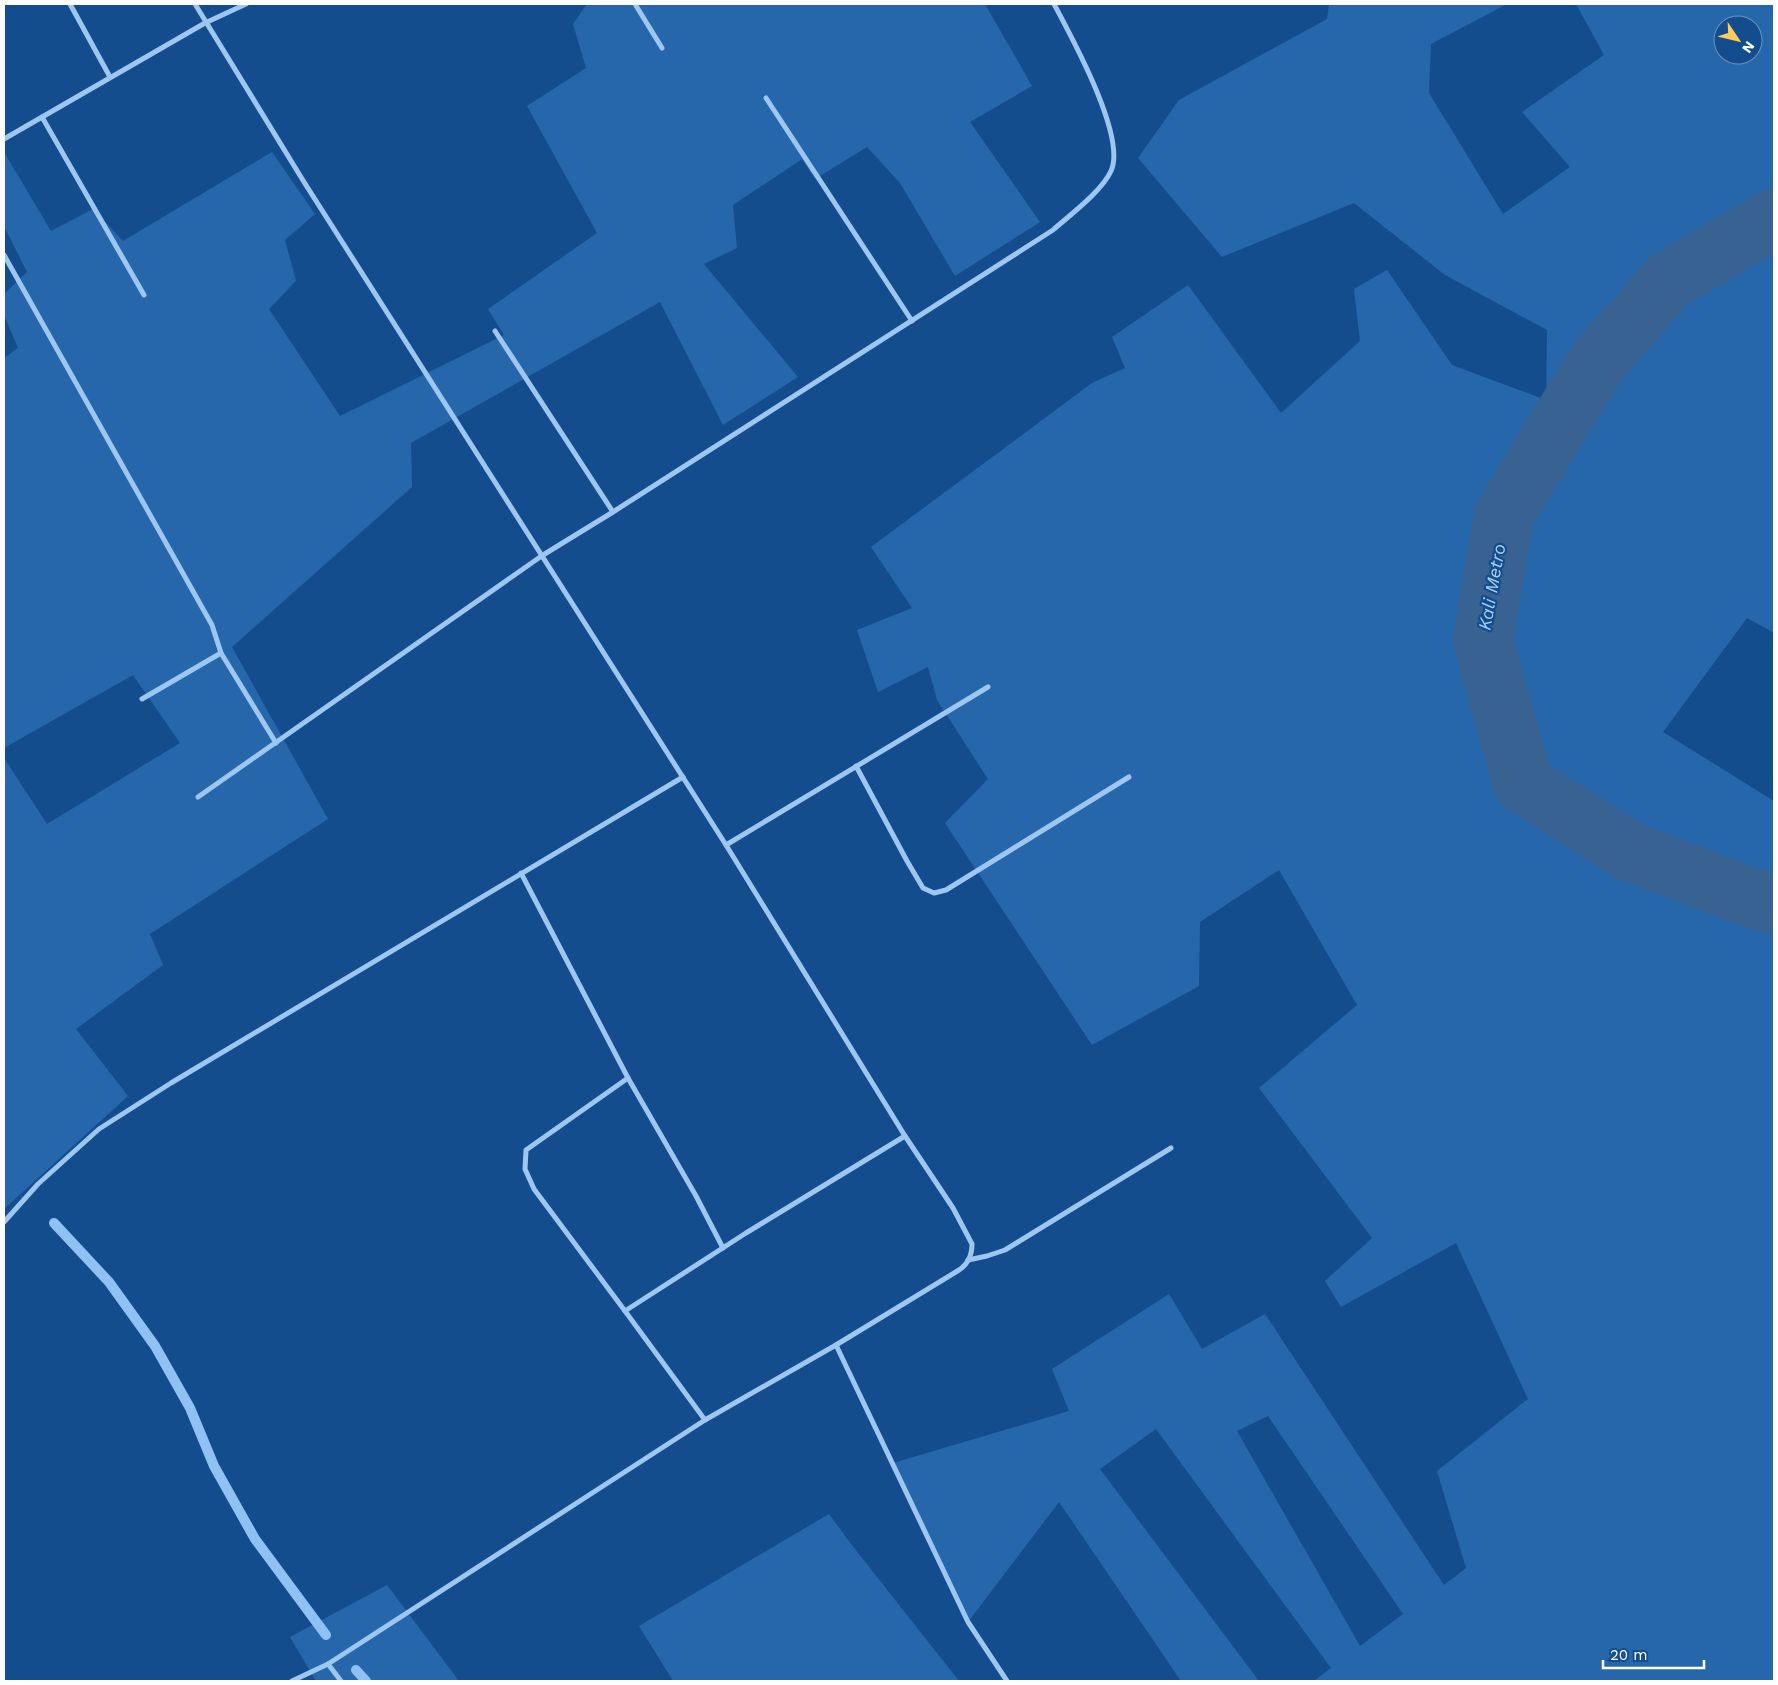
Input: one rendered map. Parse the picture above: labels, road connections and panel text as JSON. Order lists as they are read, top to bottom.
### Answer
{
  "water": ["Kali Metro"],
  "scale_bar": "20 m",
  "north": "bottom right"
}
